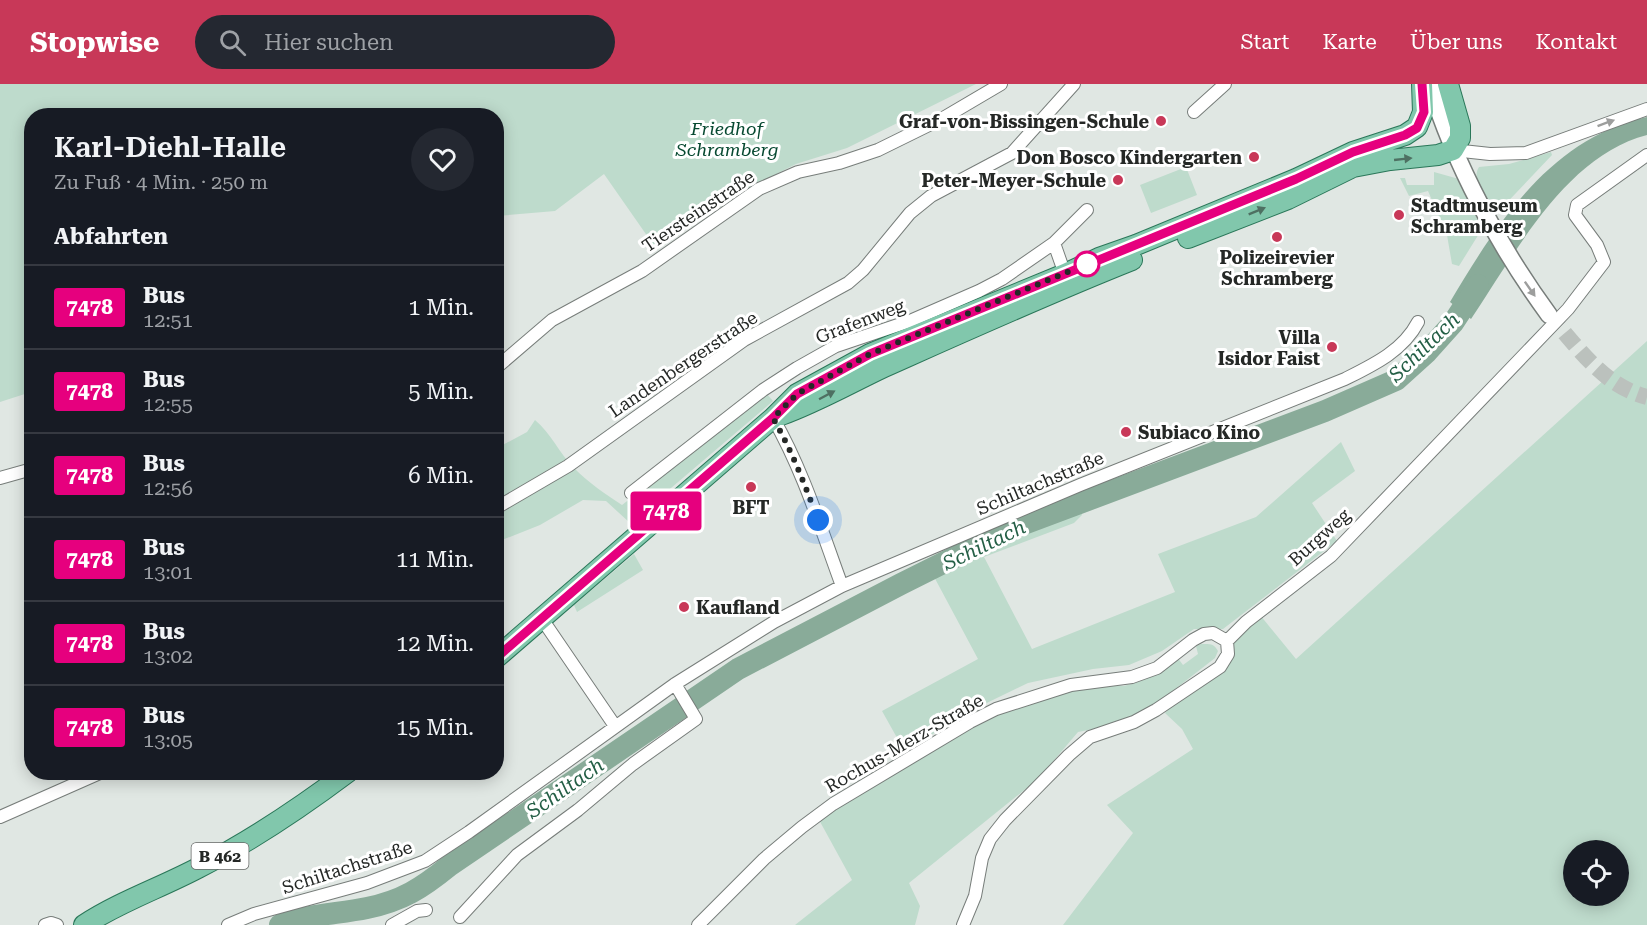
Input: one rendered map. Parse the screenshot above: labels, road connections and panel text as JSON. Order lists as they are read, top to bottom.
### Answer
{
  "streets": {
    "main road": ["B 462"],
    "street": [
      "Tiersteinstraße",
      "Grafenweg",
      "Landenbergerstraße",
      "Schiltachstraße",
      "Burgweg",
      "Rochus-Merz-Straße"
    ]
  },
  "crossings": [
    ["Burgweg", "Rochus-Merz-Straße"]
  ],
  "water": ["Schiltach"],
  "parks": ["Friedhof Schramberg"],
  "places": [
    "Graf-von-Bissingen-Schule",
    "Don Bosco Kindergarten",
    "Peter-Meyer-Schule",
    "Stadtmuseum Schramberg",
    "Polizeirevier Schramberg",
    "Villa Isidor Faist",
    "Subiaco Kino",
    "BFT",
    "Kaufland"
  ],
  "lines": ["bus line 7478"],
  "page": {
    "header": "Stopwise",
    "search": "Hier suchen",
    "nav": [
      "Start",
      "Karte",
      "Über uns",
      "Kontakt"
    ],
    "on_map": "7478",
    "heading": [
      ["Karl-Diehl-Halle", "Zu Fuß · 4 Min. · 250 m"],
      "Abfahrten"
    ],
    "list": [
      {
        "mark": "7478",
        "name": "Bus",
        "note": "12:51",
        "value": "1 Min."
      },
      {
        "mark": "7478",
        "name": "Bus",
        "note": "12:55",
        "value": "5 Min."
      },
      {
        "mark": "7478",
        "name": "Bus",
        "note": "12:56",
        "value": "6 Min."
      },
      {
        "mark": "7478",
        "name": "Bus",
        "note": "13:01",
        "value": "11 Min."
      },
      {
        "mark": "7478",
        "name": "Bus",
        "note": "13:02",
        "value": "12 Min."
      },
      {
        "mark": "7478",
        "name": "Bus",
        "note": "13:05",
        "value": "15 Min."
      }
    ]
  }
}
